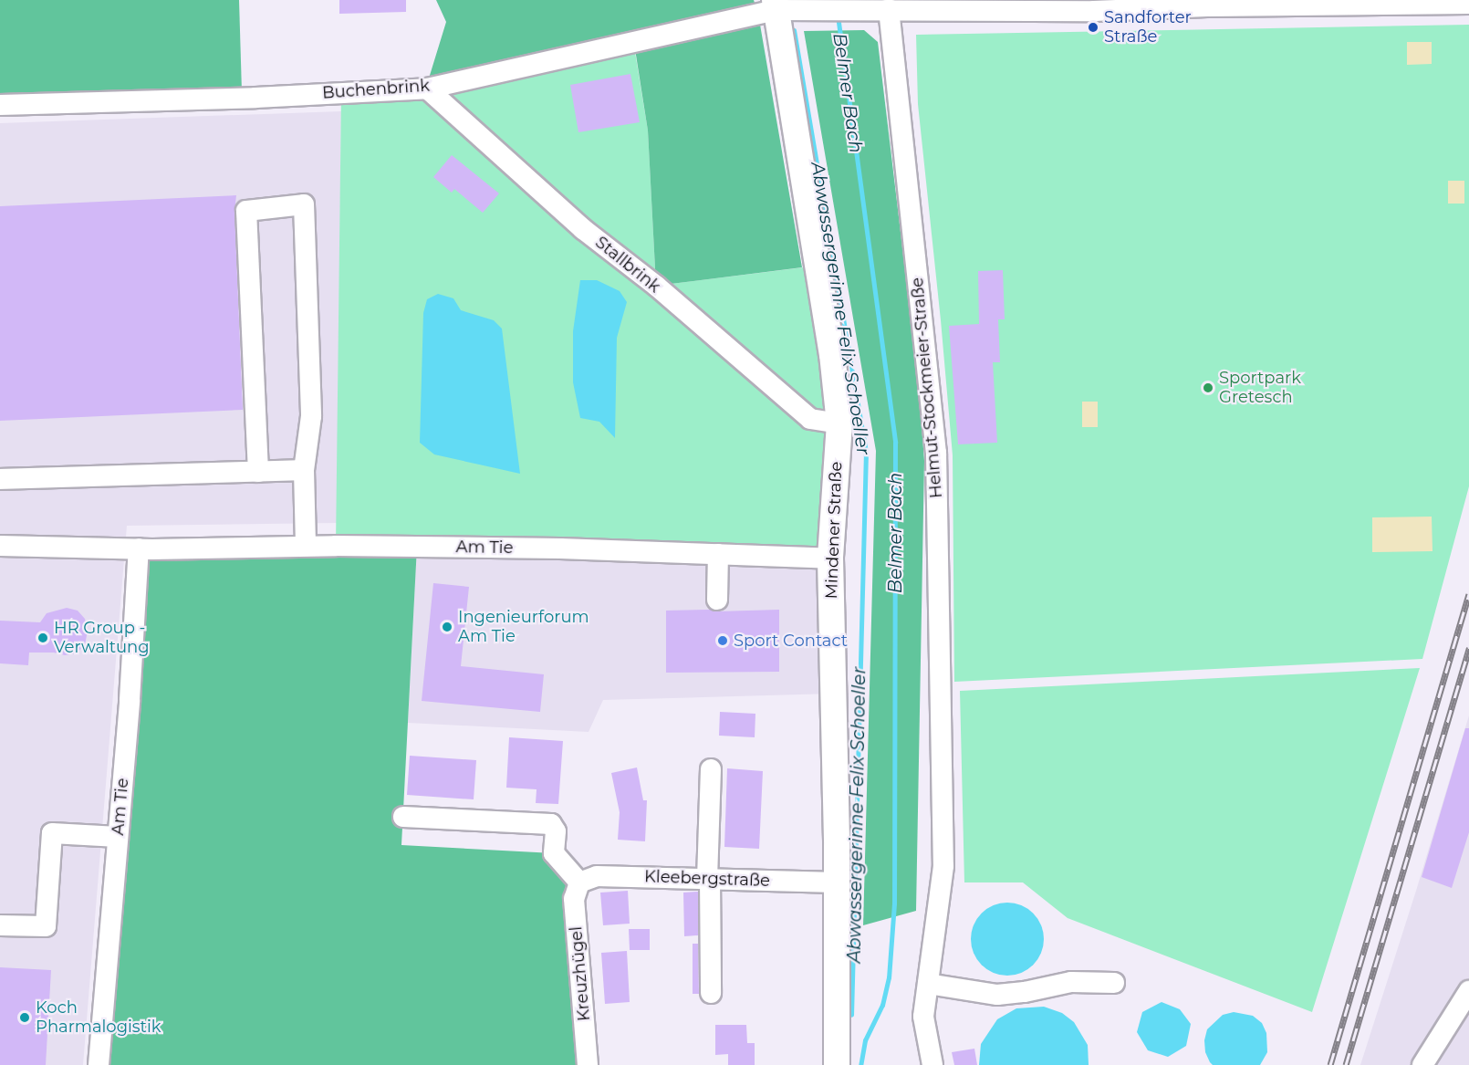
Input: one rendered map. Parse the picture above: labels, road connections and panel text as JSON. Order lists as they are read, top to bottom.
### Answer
{
  "streets": {
    "main road": ["Mindener Straße"],
    "street": [
      "Buchenbrink",
      "Stallbrink",
      "Helmut-Stockmeier-Straße",
      "Am Tie",
      "Kleebergstraße",
      "Kreuzhügel"
    ]
  },
  "crossings": [
    ["Buchenbrink", "Stallbrink"],
    ["Buchenbrink", "Mindener Straße"],
    ["Stallbrink", "Mindener Straße"],
    ["Mindener Straße", "Am Tie"],
    ["Mindener Straße", "Kleebergstraße"],
    ["Kleebergstraße", "Kreuzhügel"]
  ],
  "water": ["Belmer Bach", "Abwassergerinne Felix Schoeller"],
  "places": [
    "Sandforter Straße",
    "Sportpark Gretesch",
    "Ingenieurforum Am Tie",
    "HR Group - Verwaltung",
    "Sport Contact",
    "Koch Pharmalogistik"
  ]
}
